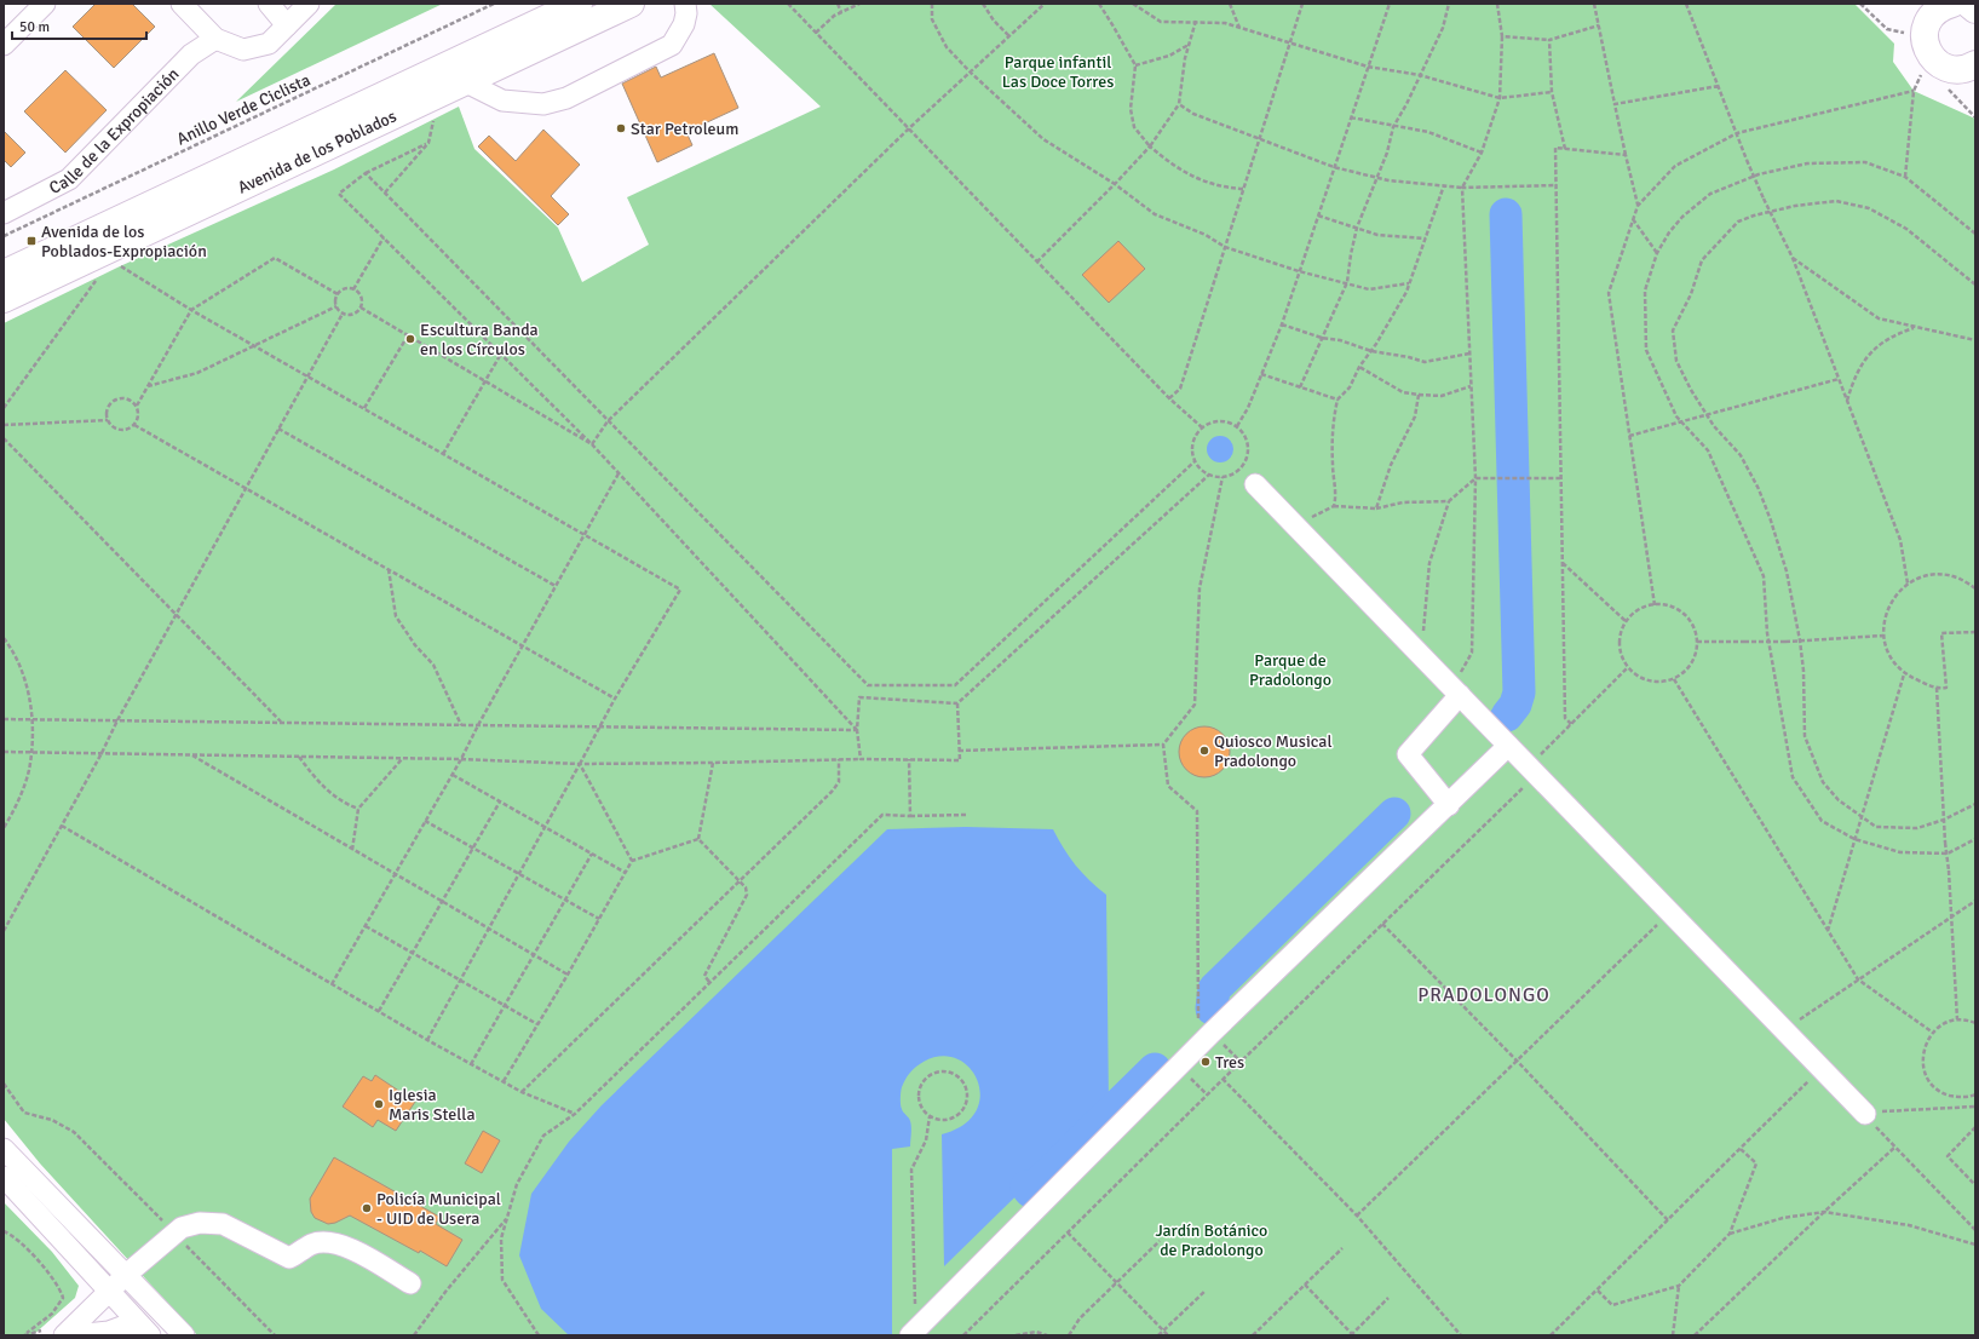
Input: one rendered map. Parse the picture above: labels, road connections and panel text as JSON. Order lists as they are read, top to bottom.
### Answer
{
  "streets": {
    "main road": ["Avenida de los Poblados"],
    "street": ["Calle de la Expropiación"],
    "path": ["Anillo Verde Ciclista"]
  },
  "districts": ["PRADOLONGO"],
  "parks": ["Parque infantil Las Doce Torres", "Parque de Pradolongo", "Jardín Botánico de Pradolongo"],
  "places": {
    "other": [
      "Star Petroleum",
      "Escultura Banda en los Círculos",
      "Quiosco Musical Pradolongo",
      "Tres",
      "Iglesia Maris Stella",
      "Policía Municipal - UID de Usera"
    ],
    "transit": ["Avenida de los Poblados-Expropiación"]
  },
  "scale_bar": "50 m"
}
